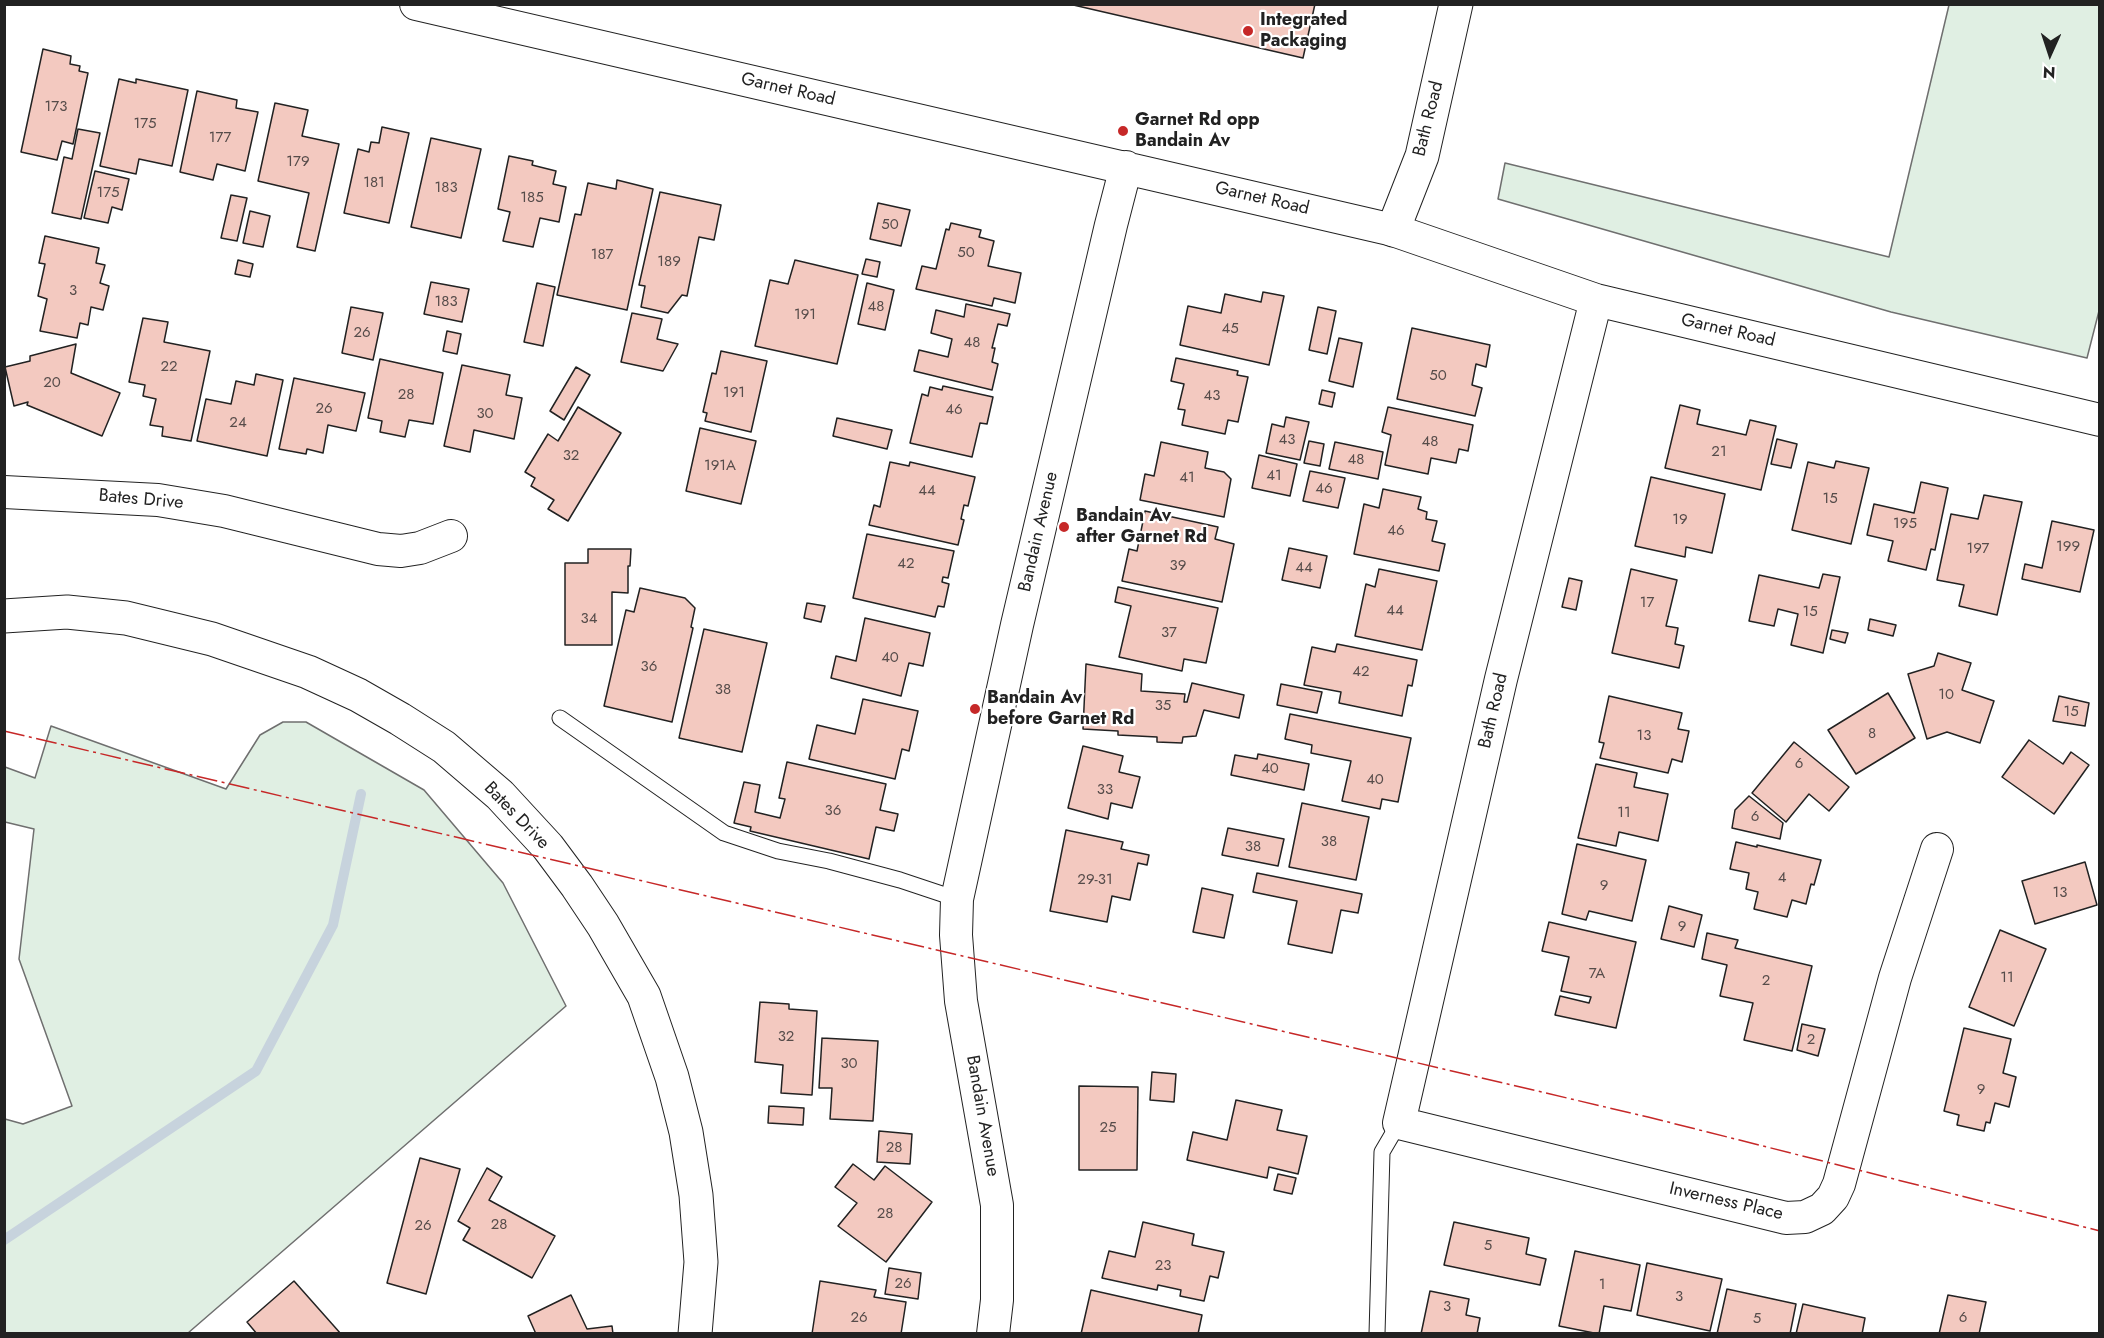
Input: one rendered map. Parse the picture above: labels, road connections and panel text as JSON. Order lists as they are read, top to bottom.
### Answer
{
  "streets": {
    "main road": ["Bath Road", "Bates Drive"],
    "street": ["Garnet Road", "Bandain Avenue", "Inverness Place"]
  },
  "crossings": [
    ["Garnet Road", "Bath Road"],
    ["Garnet Road", "Bandain Avenue"],
    ["Bath Road", "Inverness Place"]
  ],
  "places": [
    "Integrated Packaging",
    "Garnet Rd opp Bandain Av",
    "Bandain Av after Garnet Rd",
    "Bandain Av before Garnet Rd"
  ],
  "house_numbers": [
    "173",
    "175",
    "177",
    "179",
    "181",
    "183",
    "175",
    "185",
    "50",
    "50",
    "187",
    "189",
    "3",
    "183",
    "48",
    "191",
    "45",
    "26",
    "48",
    "22",
    "50",
    "20",
    "191",
    "28",
    "43",
    "26",
    "46",
    "30",
    "24",
    "43",
    "48",
    "21",
    "32",
    "48",
    "191A",
    "41",
    "41",
    "46",
    "44",
    "15",
    "19",
    "195",
    "46",
    "199",
    "197",
    "42",
    "39",
    "44",
    "17",
    "44",
    "15",
    "34",
    "37",
    "40",
    "36",
    "42",
    "38",
    "10",
    "35",
    "15",
    "8",
    "13",
    "6",
    "40",
    "40",
    "33",
    "36",
    "11",
    "6",
    "38",
    "38",
    "4",
    "29-31",
    "9",
    "13",
    "9",
    "7A",
    "11",
    "2",
    "32",
    "2",
    "30",
    "9",
    "25",
    "28",
    "28",
    "28",
    "26",
    "5",
    "23",
    "26",
    "1",
    "3",
    "3",
    "26",
    "6",
    "5"
  ],
  "north": "bottom"
}
